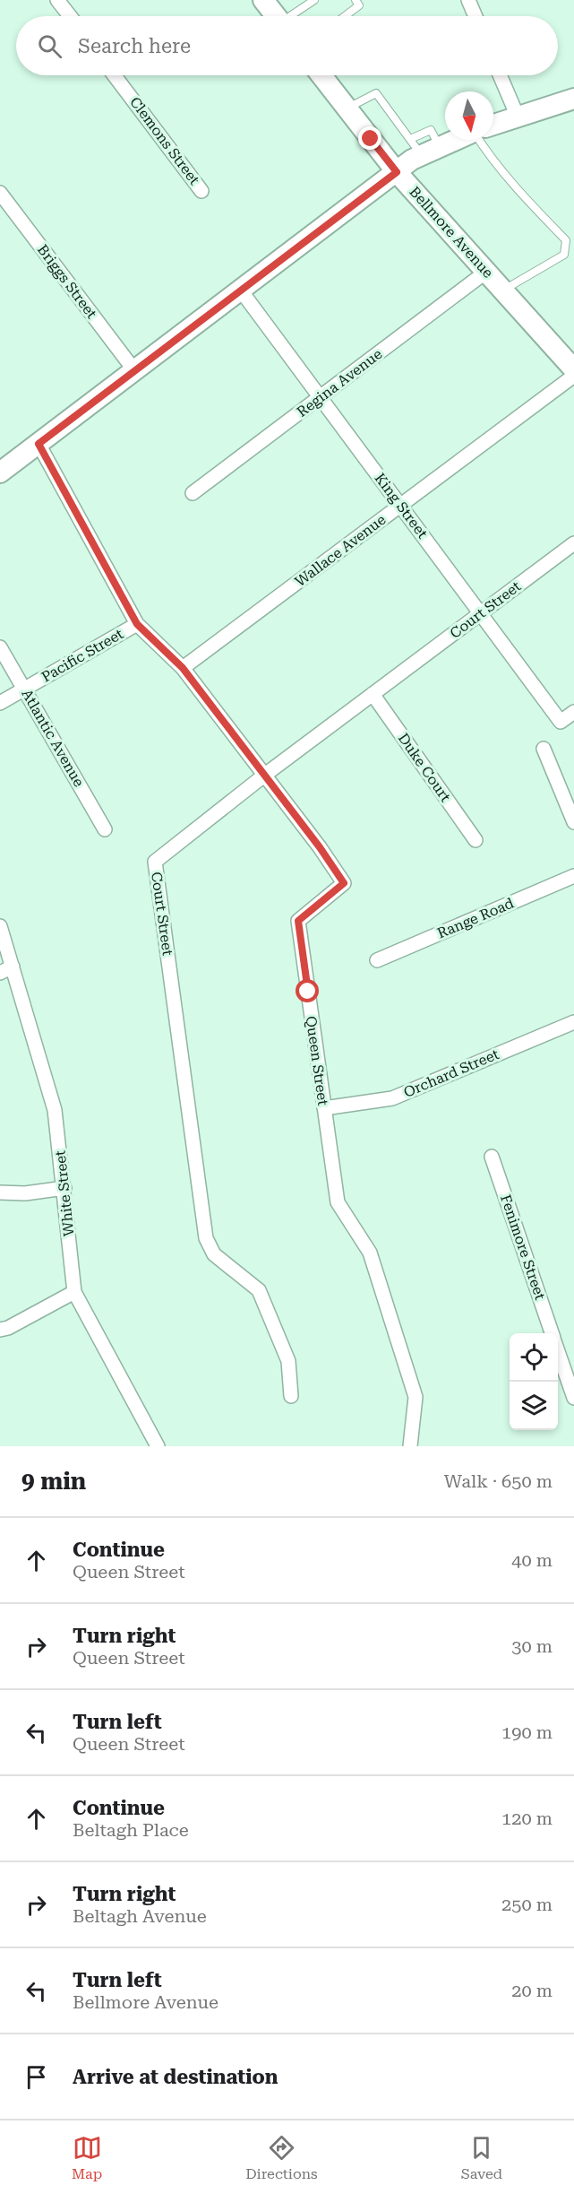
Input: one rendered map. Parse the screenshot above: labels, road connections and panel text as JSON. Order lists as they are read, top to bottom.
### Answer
{
  "streets": {
    "street": [
      "Clemons Street",
      "Bellmore Avenue",
      "Briggs Street",
      "Regina Avenue",
      "King Street",
      "Wallace Avenue",
      "Court Street",
      "Pacific Street",
      "Atlantic Avenue",
      "Duke Court",
      "Range Road",
      "Queen Street",
      "Orchard Street",
      "White Street",
      "Fenimore Street"
    ]
  },
  "crossings": [
    ["Bellmore Avenue", "Regina Avenue"],
    ["Regina Avenue", "King Street"],
    ["King Street", "Wallace Avenue"],
    ["King Street", "Court Street"],
    ["Wallace Avenue", "Queen Street"],
    ["Court Street", "Duke Court"],
    ["Court Street", "Queen Street"],
    ["Pacific Street", "Atlantic Avenue"],
    ["Pacific Street", "Queen Street"],
    ["Queen Street", "Orchard Street"]
  ],
  "north": "bottom",
  "page": {
    "search": "Search here",
    "heading": ["9 min", "Walk · 650 m"],
    "list": [
      ["Continue", "Queen Street", "40 m"],
      ["Turn right", "Queen Street", "30 m"],
      ["Turn left", "Queen Street", "190 m"],
      ["Continue", "Beltagh Place", "120 m"],
      ["Turn right", "Beltagh Avenue", "250 m"],
      ["Turn left", "Bellmore Avenue", "20 m"],
      "Arrive at destination"
    ],
    "nav": ["Map", "Directions", "Saved"]
  }
}
